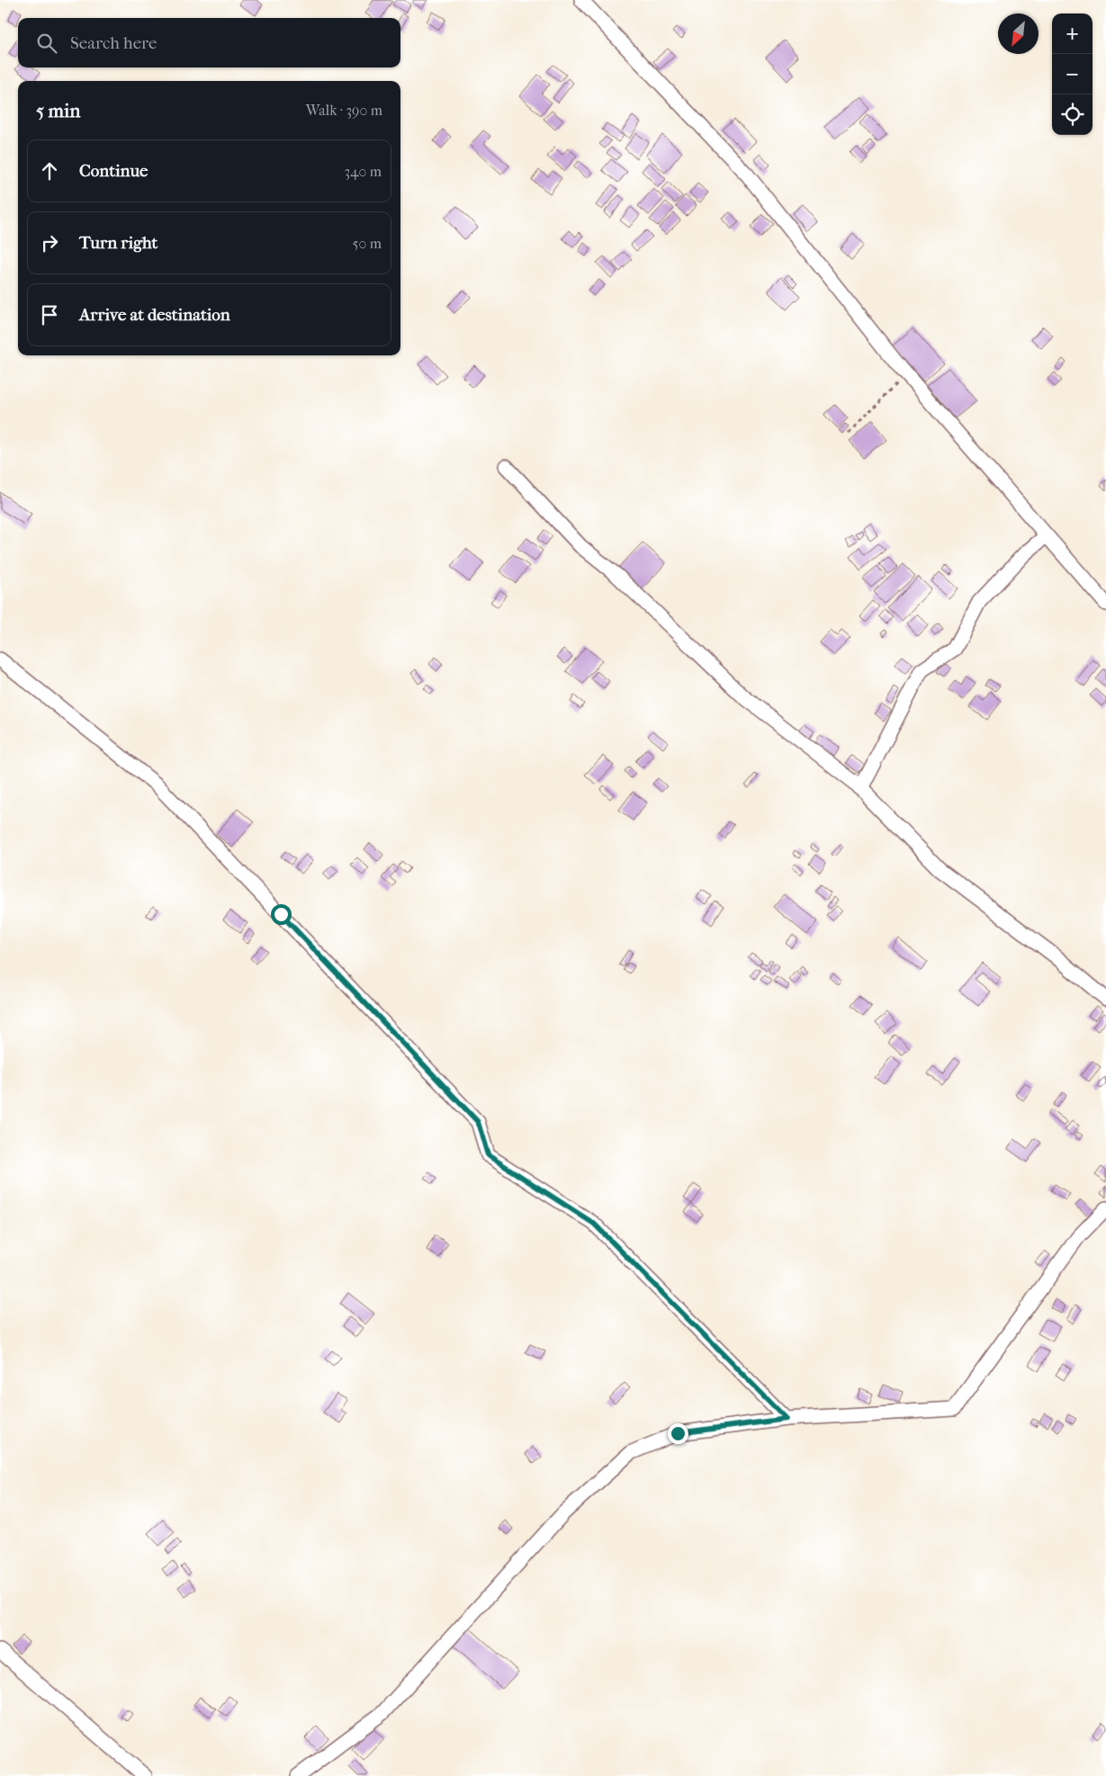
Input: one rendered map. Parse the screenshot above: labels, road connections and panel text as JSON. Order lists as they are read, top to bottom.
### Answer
{
  "north": "bottom left",
  "page": {
    "map_buttons": ["+", "−"],
    "search": "Search here",
    "heading": ["5 min", "Walk · 390 m"],
    "list": [
      ["Continue", "340 m"],
      ["Turn right", "50 m"],
      "Arrive at destination"
    ]
  }
}
